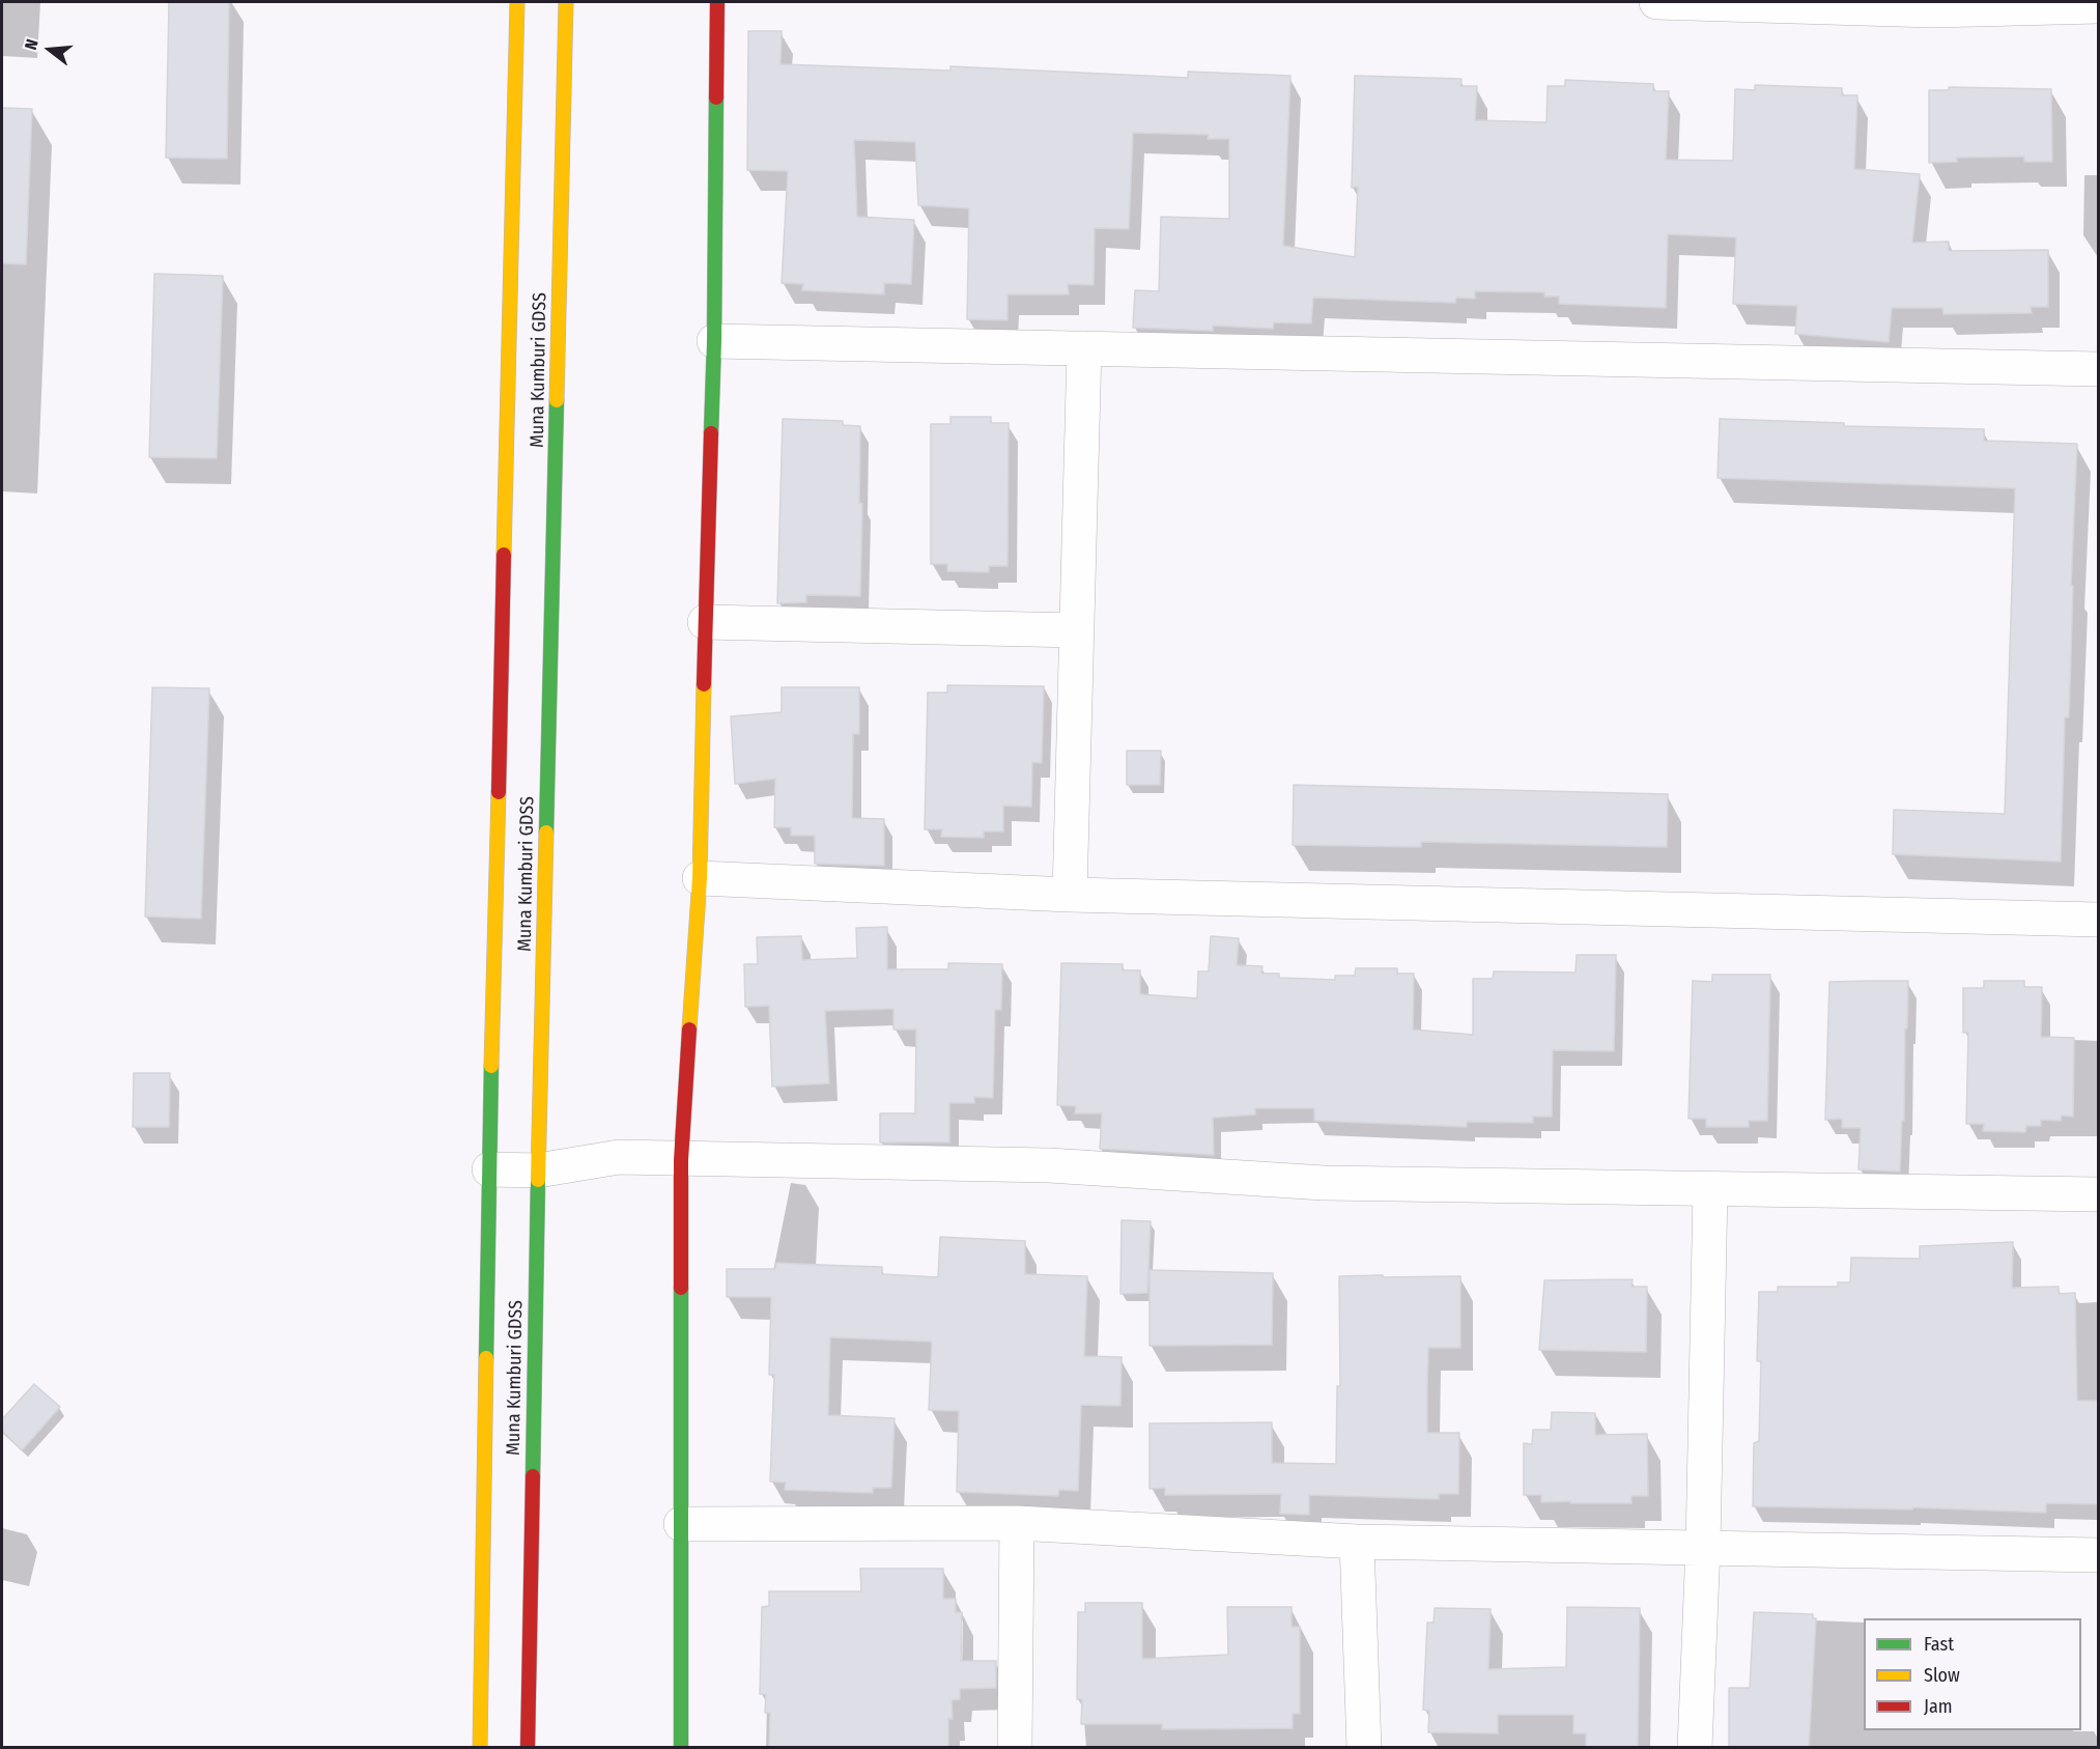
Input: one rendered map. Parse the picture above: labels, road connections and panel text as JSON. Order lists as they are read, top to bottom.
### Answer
{
  "streets": {
    "main road": ["Muna Kumburi GDSS"]
  },
  "legend": ["Fast", "Slow", "Jam"],
  "north": "left"
}
